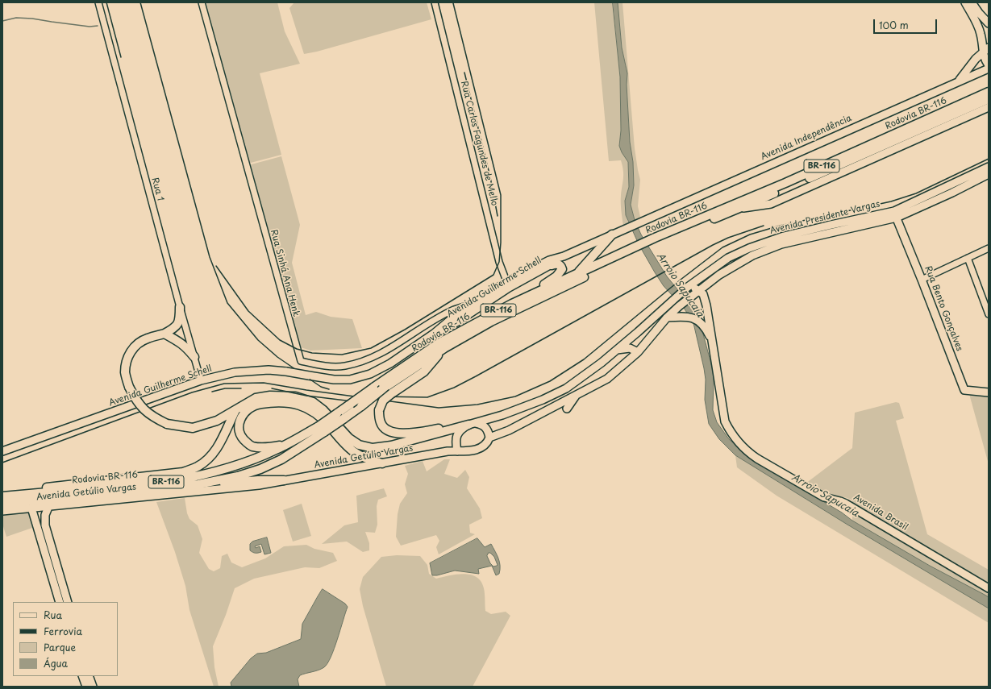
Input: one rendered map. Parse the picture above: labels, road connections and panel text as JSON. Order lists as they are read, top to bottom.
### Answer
{
  "streets": {
    "highway": ["Rodovia BR-116", "BR-116"],
    "main road": [
      "Avenida Independência",
      "Avenida Presidente Vargas",
      "Avenida Guilherme Schell",
      "Rua Bento Gonçalves",
      "Avenida Getúlio Vargas",
      "Avenida Brasil"
    ],
    "street": ["Rua Carlos Fagundes de Mello", "Rua 1", "Rua Sinhá Ana Henk"]
  },
  "crossings": [
    ["Rodovia BR-116", "BR-116"],
    ["Avenida Independência", "Avenida Guilherme Schell"],
    ["Rua Carlos Fagundes de Mello", "Avenida Guilherme Schell"],
    ["BR-116", "Avenida Guilherme Schell"],
    ["BR-116", "Avenida Getúlio Vargas"],
    ["Rua 1", "Avenida Guilherme Schell"],
    ["Avenida Presidente Vargas", "Rua Bento Gonçalves"],
    ["Avenida Presidente Vargas", "Avenida Getúlio Vargas"],
    ["Avenida Presidente Vargas", "Avenida Brasil"],
    ["Rua Sinhá Ana Henk", "Avenida Guilherme Schell"],
    ["Avenida Getúlio Vargas", "Avenida Brasil"]
  ],
  "water": ["Arroio Sapucaia"],
  "legend": [
    "Rua",
    "Ferrovia",
    "Parque",
    "Água"
  ],
  "scale_bar": "100 m"
}
